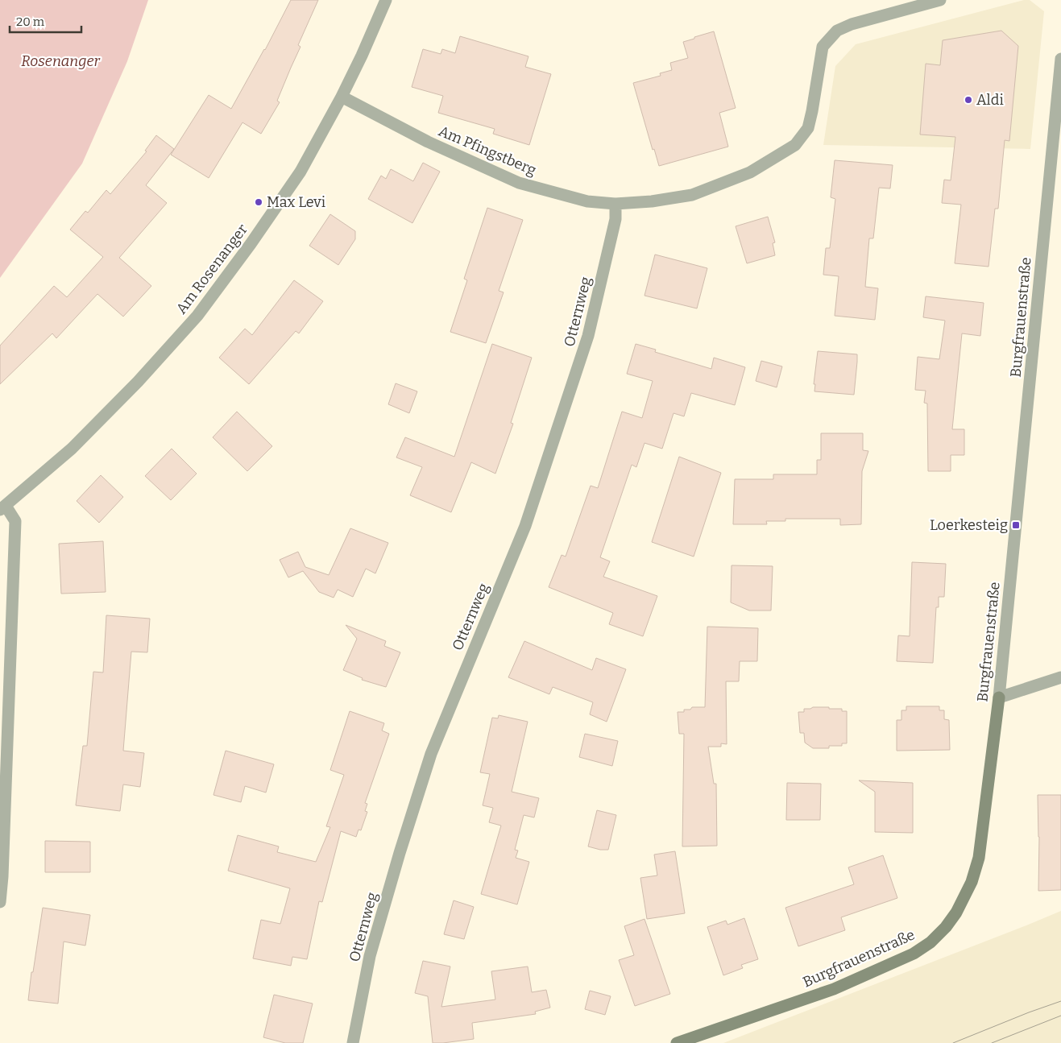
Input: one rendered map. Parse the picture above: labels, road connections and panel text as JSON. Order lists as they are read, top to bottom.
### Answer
{
  "streets": {
    "street": [
      "Am Pfingstberg",
      "Am Rosenanger",
      "Otternweg",
      "Burgfrauenstraße"
    ]
  },
  "crossings": [
    ["Am Pfingstberg", "Am Rosenanger"],
    ["Am Pfingstberg", "Otternweg"]
  ],
  "parks": ["Rosenanger"],
  "places": {
    "other": ["Aldi", "Max Levi"],
    "transit": ["Loerkesteig"]
  },
  "scale_bar": "20 m"
}
